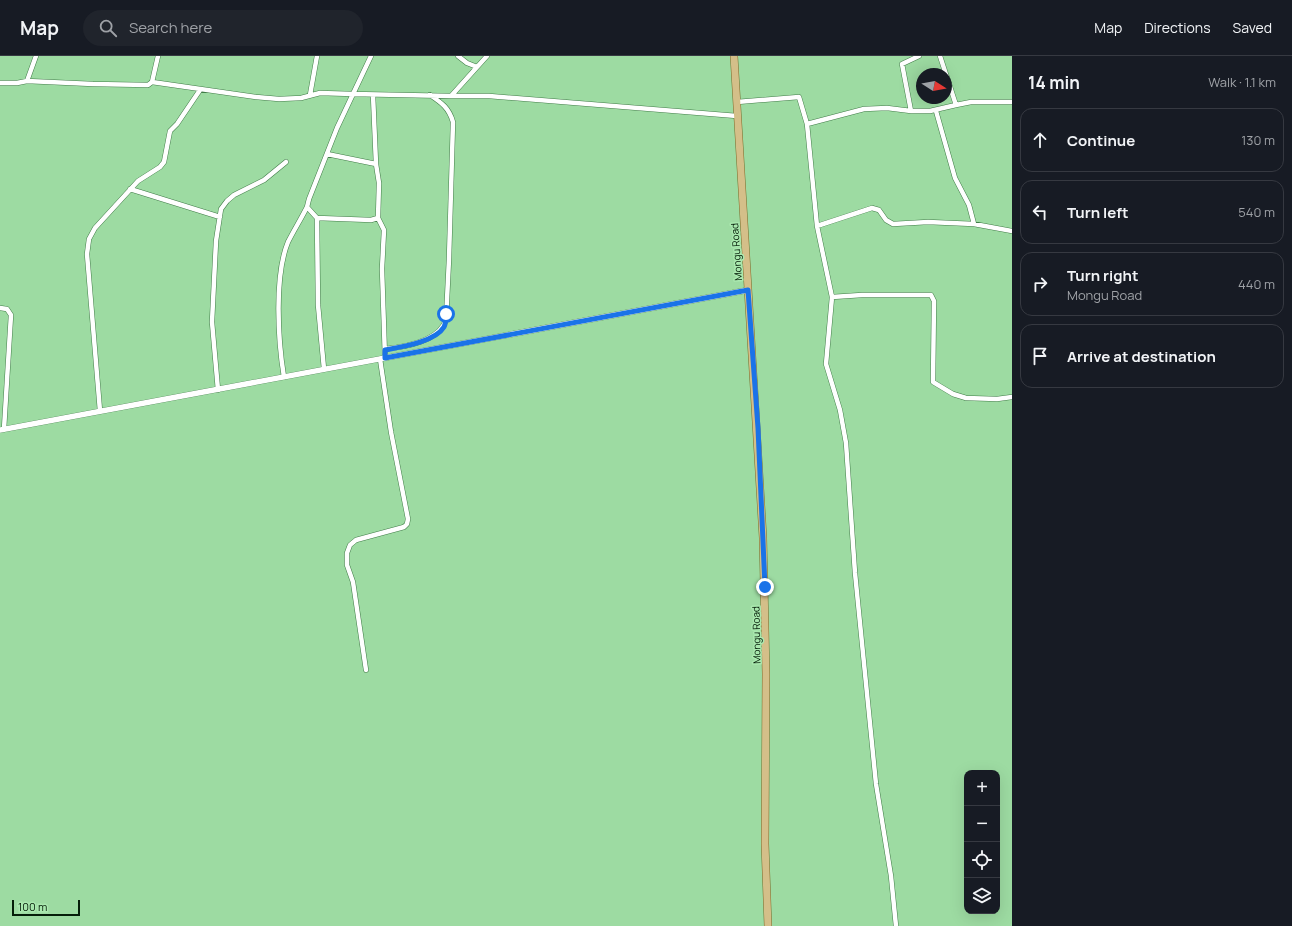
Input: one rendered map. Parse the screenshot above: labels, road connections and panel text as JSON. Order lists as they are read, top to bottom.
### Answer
{
  "streets": {
    "main road": ["Mongu Road"]
  },
  "scale_bar": "100 m",
  "north": "right",
  "page": {
    "header": "Map",
    "search": "Search here",
    "nav": ["Map", "Directions", "Saved"],
    "heading": ["14 min", "Walk · 1.1 km"],
    "list": [
      ["Continue", "130 m"],
      ["Turn left", "540 m"],
      ["Turn right", "Mongu Road", "440 m"],
      "Arrive at destination"
    ],
    "map_buttons": ["+", "−"],
    "scale": "100 m"
  }
}
